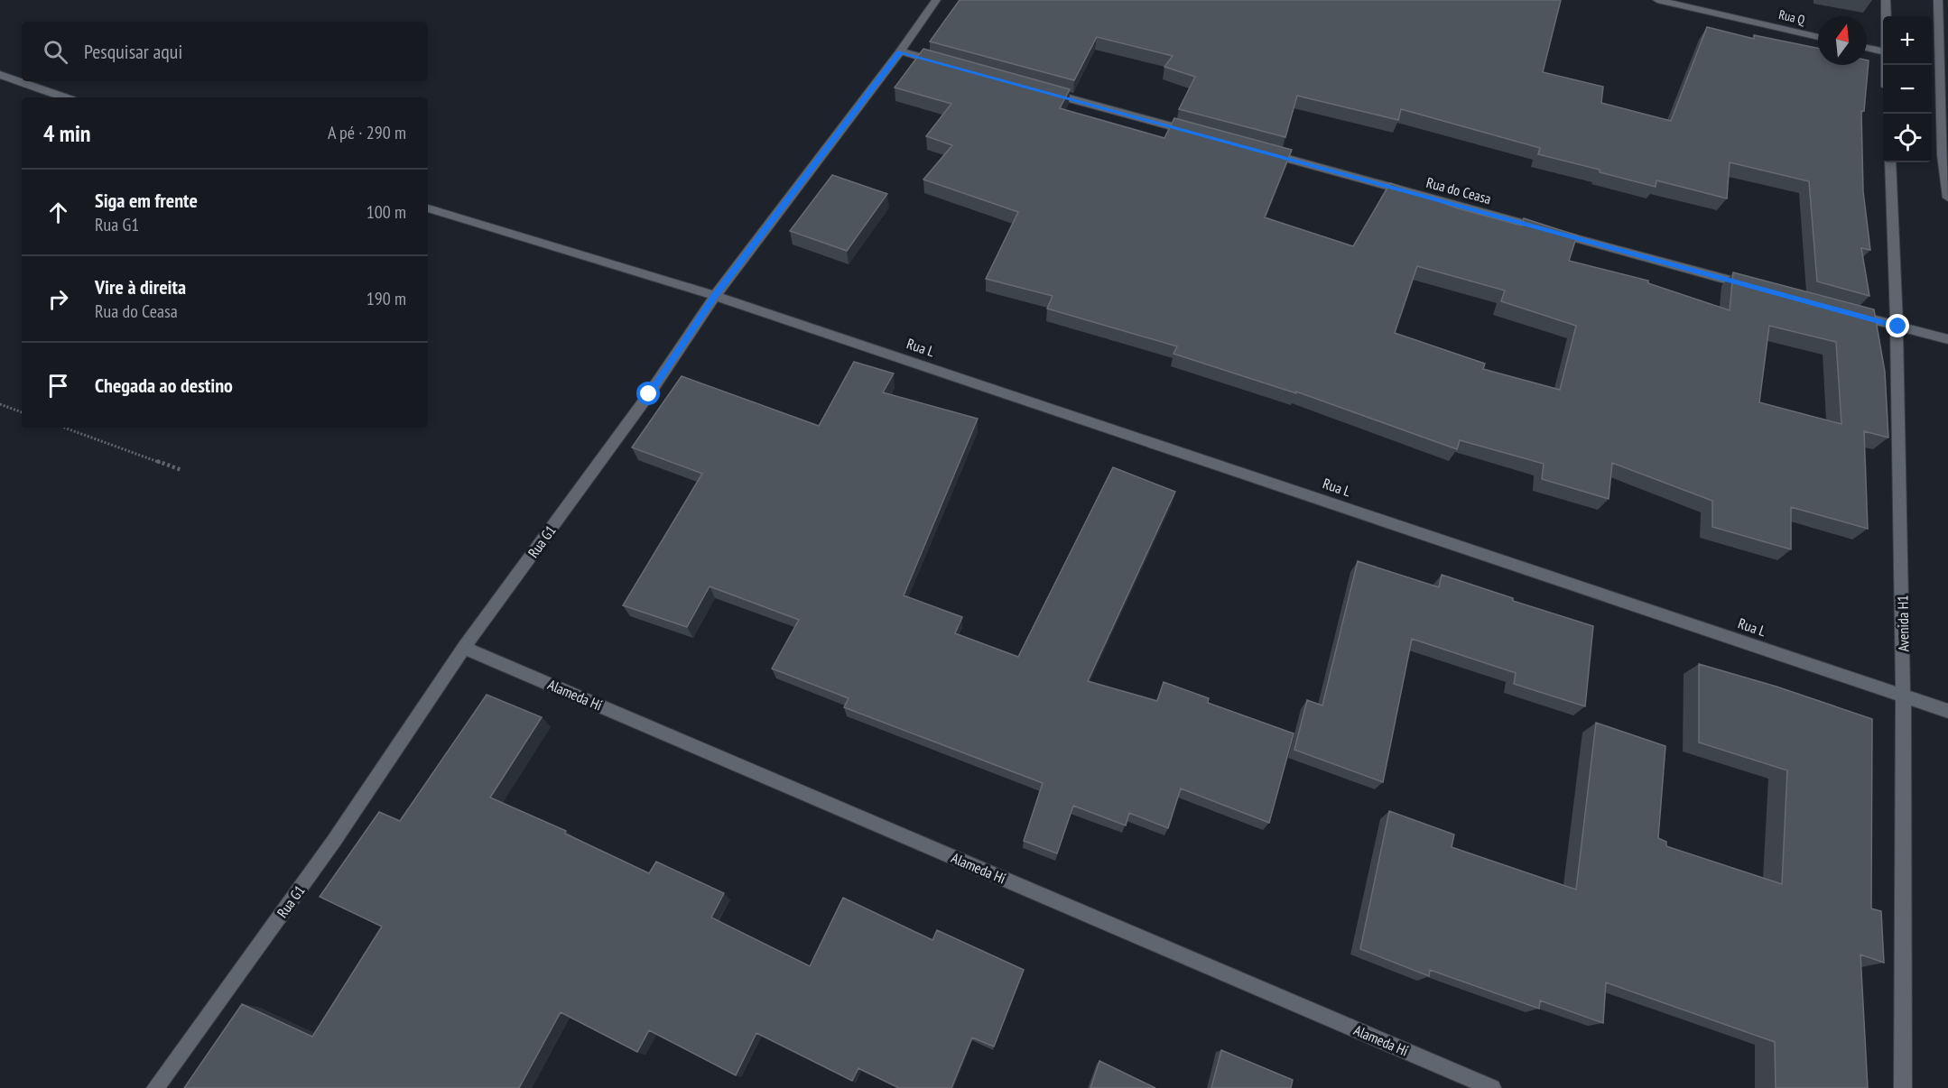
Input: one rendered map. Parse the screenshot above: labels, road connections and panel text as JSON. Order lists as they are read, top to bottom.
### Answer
{
  "streets": {
    "street": [
      "Rua Q",
      "Rua do Ceasa",
      "Rua L",
      "Rua G1",
      "Avenida H1",
      "Alameda Hi"
    ]
  },
  "crossings": [
    ["Rua L", "Rua G1"],
    ["Rua L", "Avenida H1"],
    ["Rua G1", "Alameda Hi"]
  ],
  "north": "top",
  "page": {
    "map_buttons": ["+", "−"],
    "search": "Pesquisar aqui",
    "heading": ["4 min", "A pé · 290 m"],
    "list": [
      ["Siga em frente", "Rua G1", "100 m"],
      ["Vire à direita", "Rua do Ceasa", "190 m"],
      "Chegada ao destino"
    ]
  }
}
